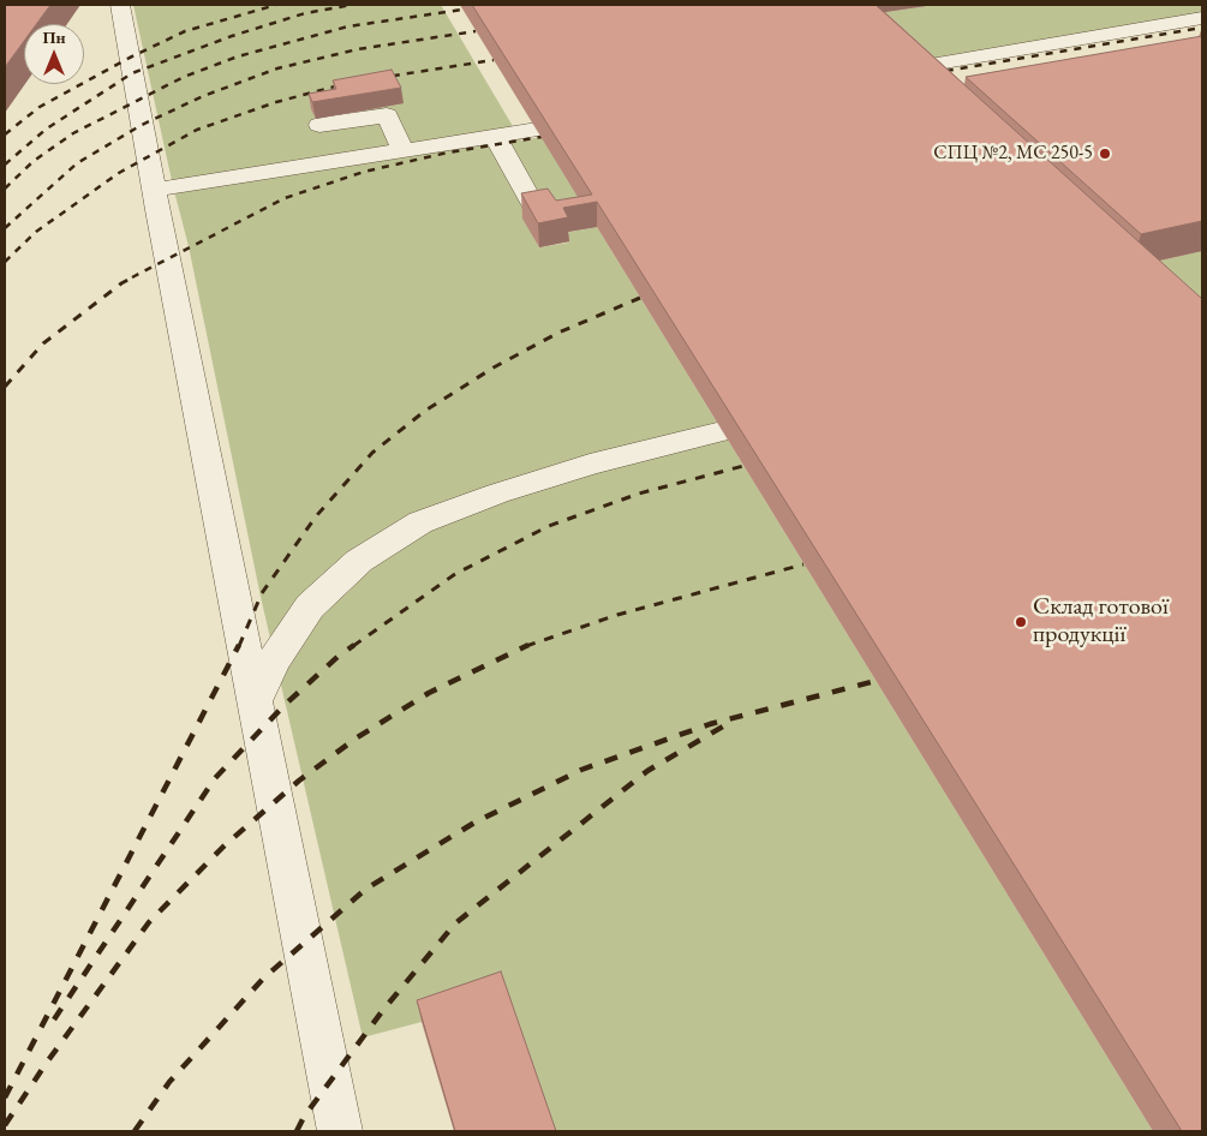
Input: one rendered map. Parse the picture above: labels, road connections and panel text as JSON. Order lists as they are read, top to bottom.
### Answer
{
  "places": ["СПЦ №2, МС 250-5", "Склад готової продукції"],
  "north": "top"
}
